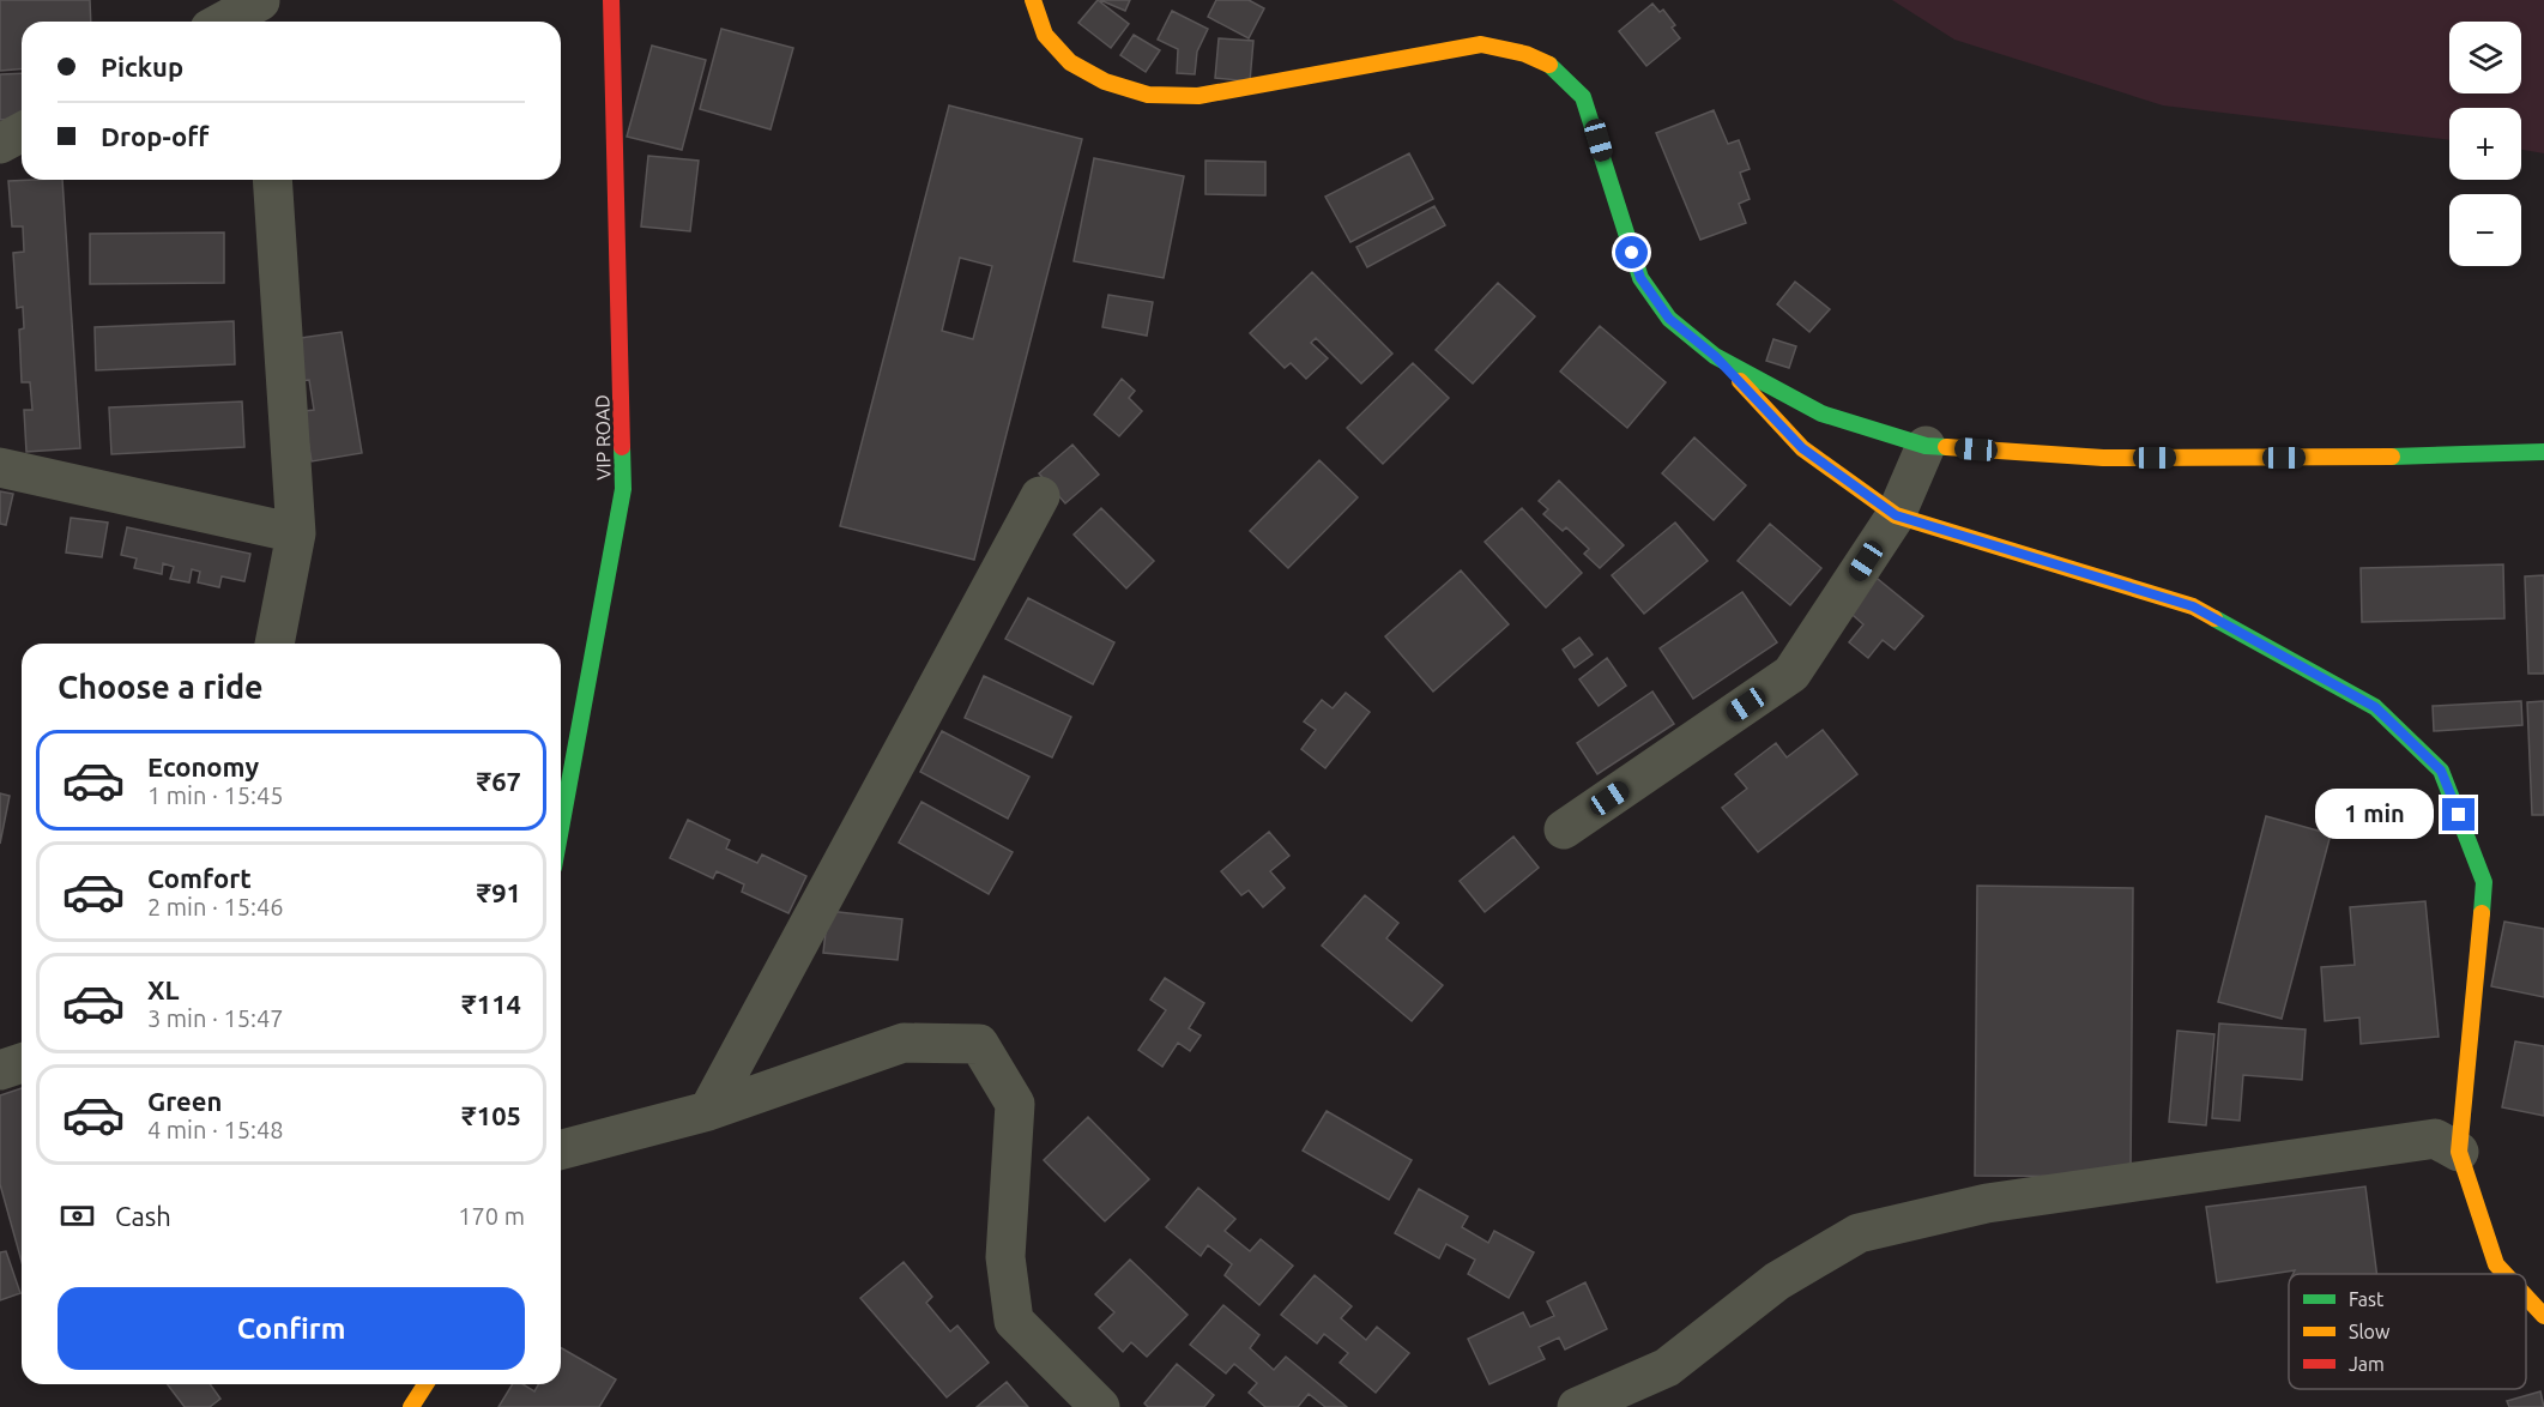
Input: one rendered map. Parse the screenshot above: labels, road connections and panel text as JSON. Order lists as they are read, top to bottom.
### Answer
{
  "streets": {
    "main road": ["VIP ROAD"]
  },
  "legend": ["Fast", "Slow", "Jam"],
  "page": {
    "map_buttons": ["+", "−"],
    "banner": ["Pickup", "Drop-off"],
    "heading": "Choose a ride",
    "list": [
      {
        "name": "Economy",
        "note": "1 min · 15:45",
        "value": "₹67"
      },
      {
        "name": "Comfort",
        "note": "2 min · 15:46",
        "value": "₹91"
      },
      {
        "name": "XL",
        "note": "3 min · 15:47",
        "value": "₹114"
      },
      {
        "name": "Green",
        "note": "4 min · 15:48",
        "value": "₹105"
      }
    ],
    "bubble": "1 min",
    "pay": ["Cash", "170 m"],
    "buttons": "Confirm"
  }
}
